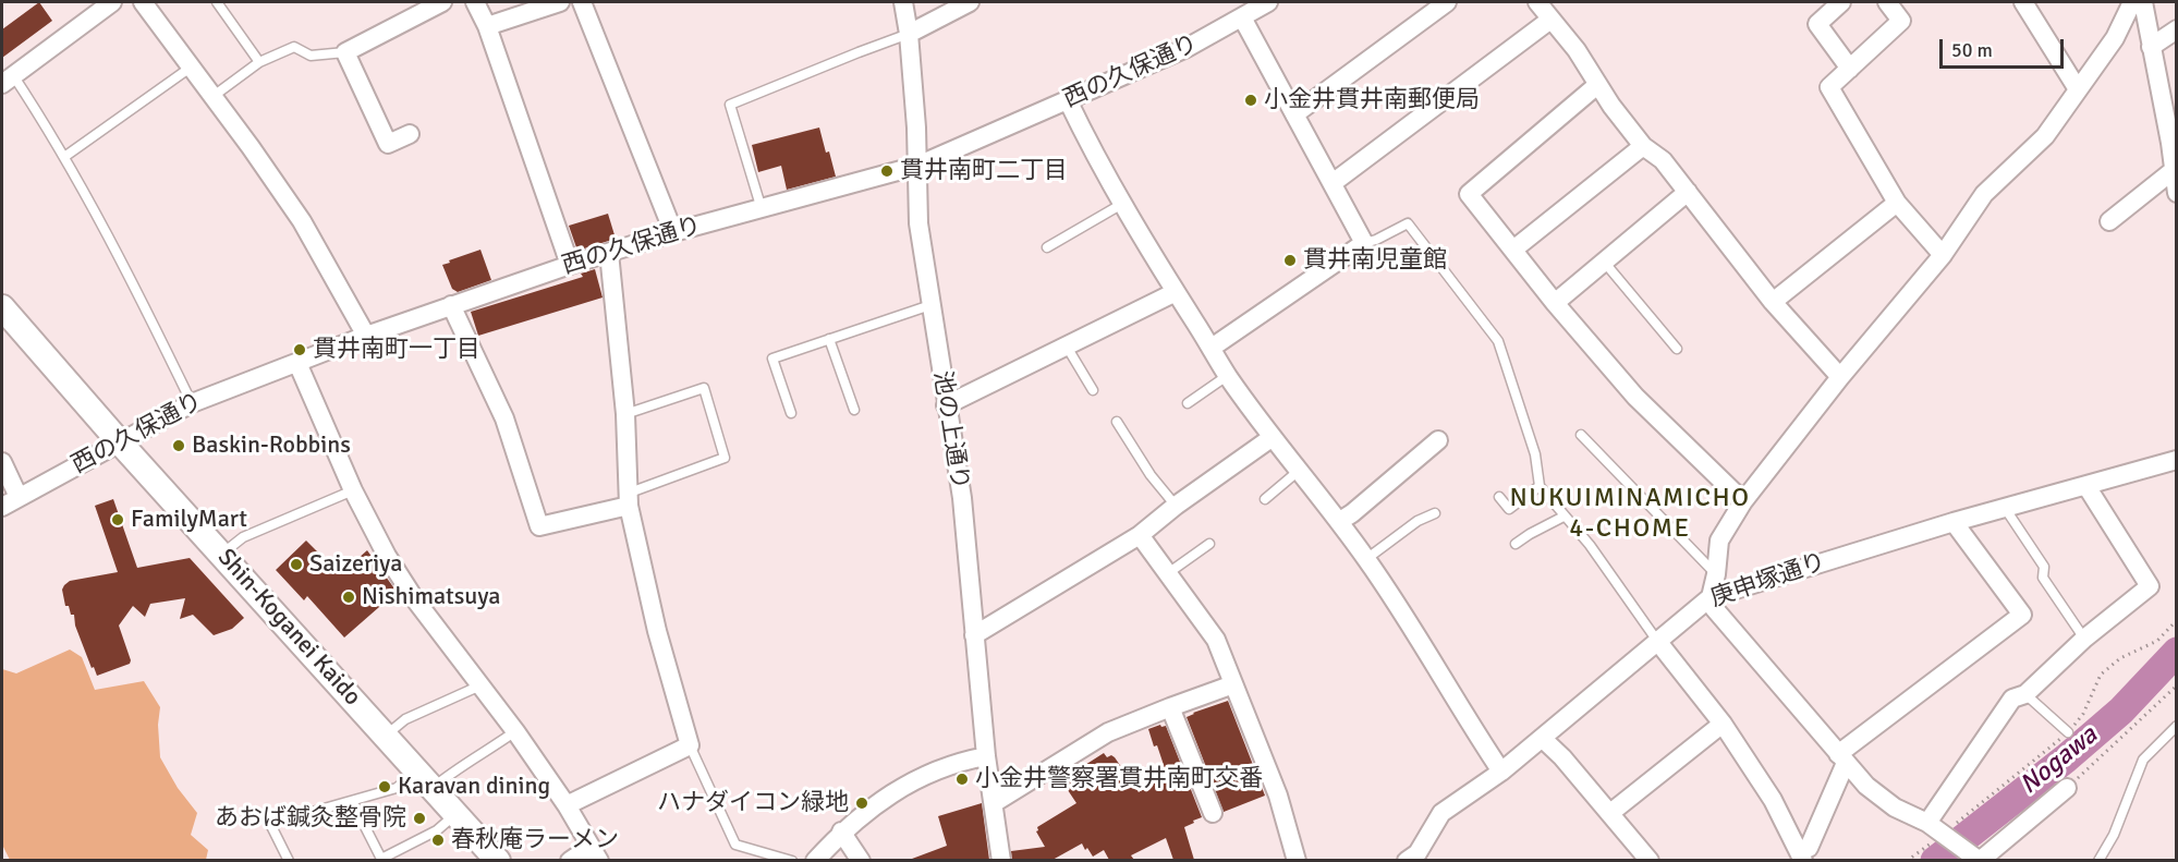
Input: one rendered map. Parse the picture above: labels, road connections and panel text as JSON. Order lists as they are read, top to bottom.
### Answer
{
  "streets": {
    "main road": ["Shin-Koganei Kaido"],
    "street": ["西の久保通り", "池の上通り", "庚申塚通り"]
  },
  "crossings": [
    ["西の久保通り", "池の上通り"],
    ["西の久保通り", "Shin-Koganei Kaido"]
  ],
  "districts": ["NUKUIMINAMICHO 4-CHOME"],
  "water": ["Nogawa"],
  "places": [
    "小金井貫井南郵便局",
    "貫井南町二丁目",
    "貫井南児童館",
    "貫井南町一丁目",
    "Baskin-Robbins",
    "FamilyMart",
    "Saizeriya",
    "Nishimatsuya",
    "小金井警察署貫井南町交番",
    "Karavan dining",
    "ハナダイコン緑地",
    "あおば鍼灸整骨院",
    "春秋庵ラーメン"
  ],
  "scale_bar": "50 m"
}
